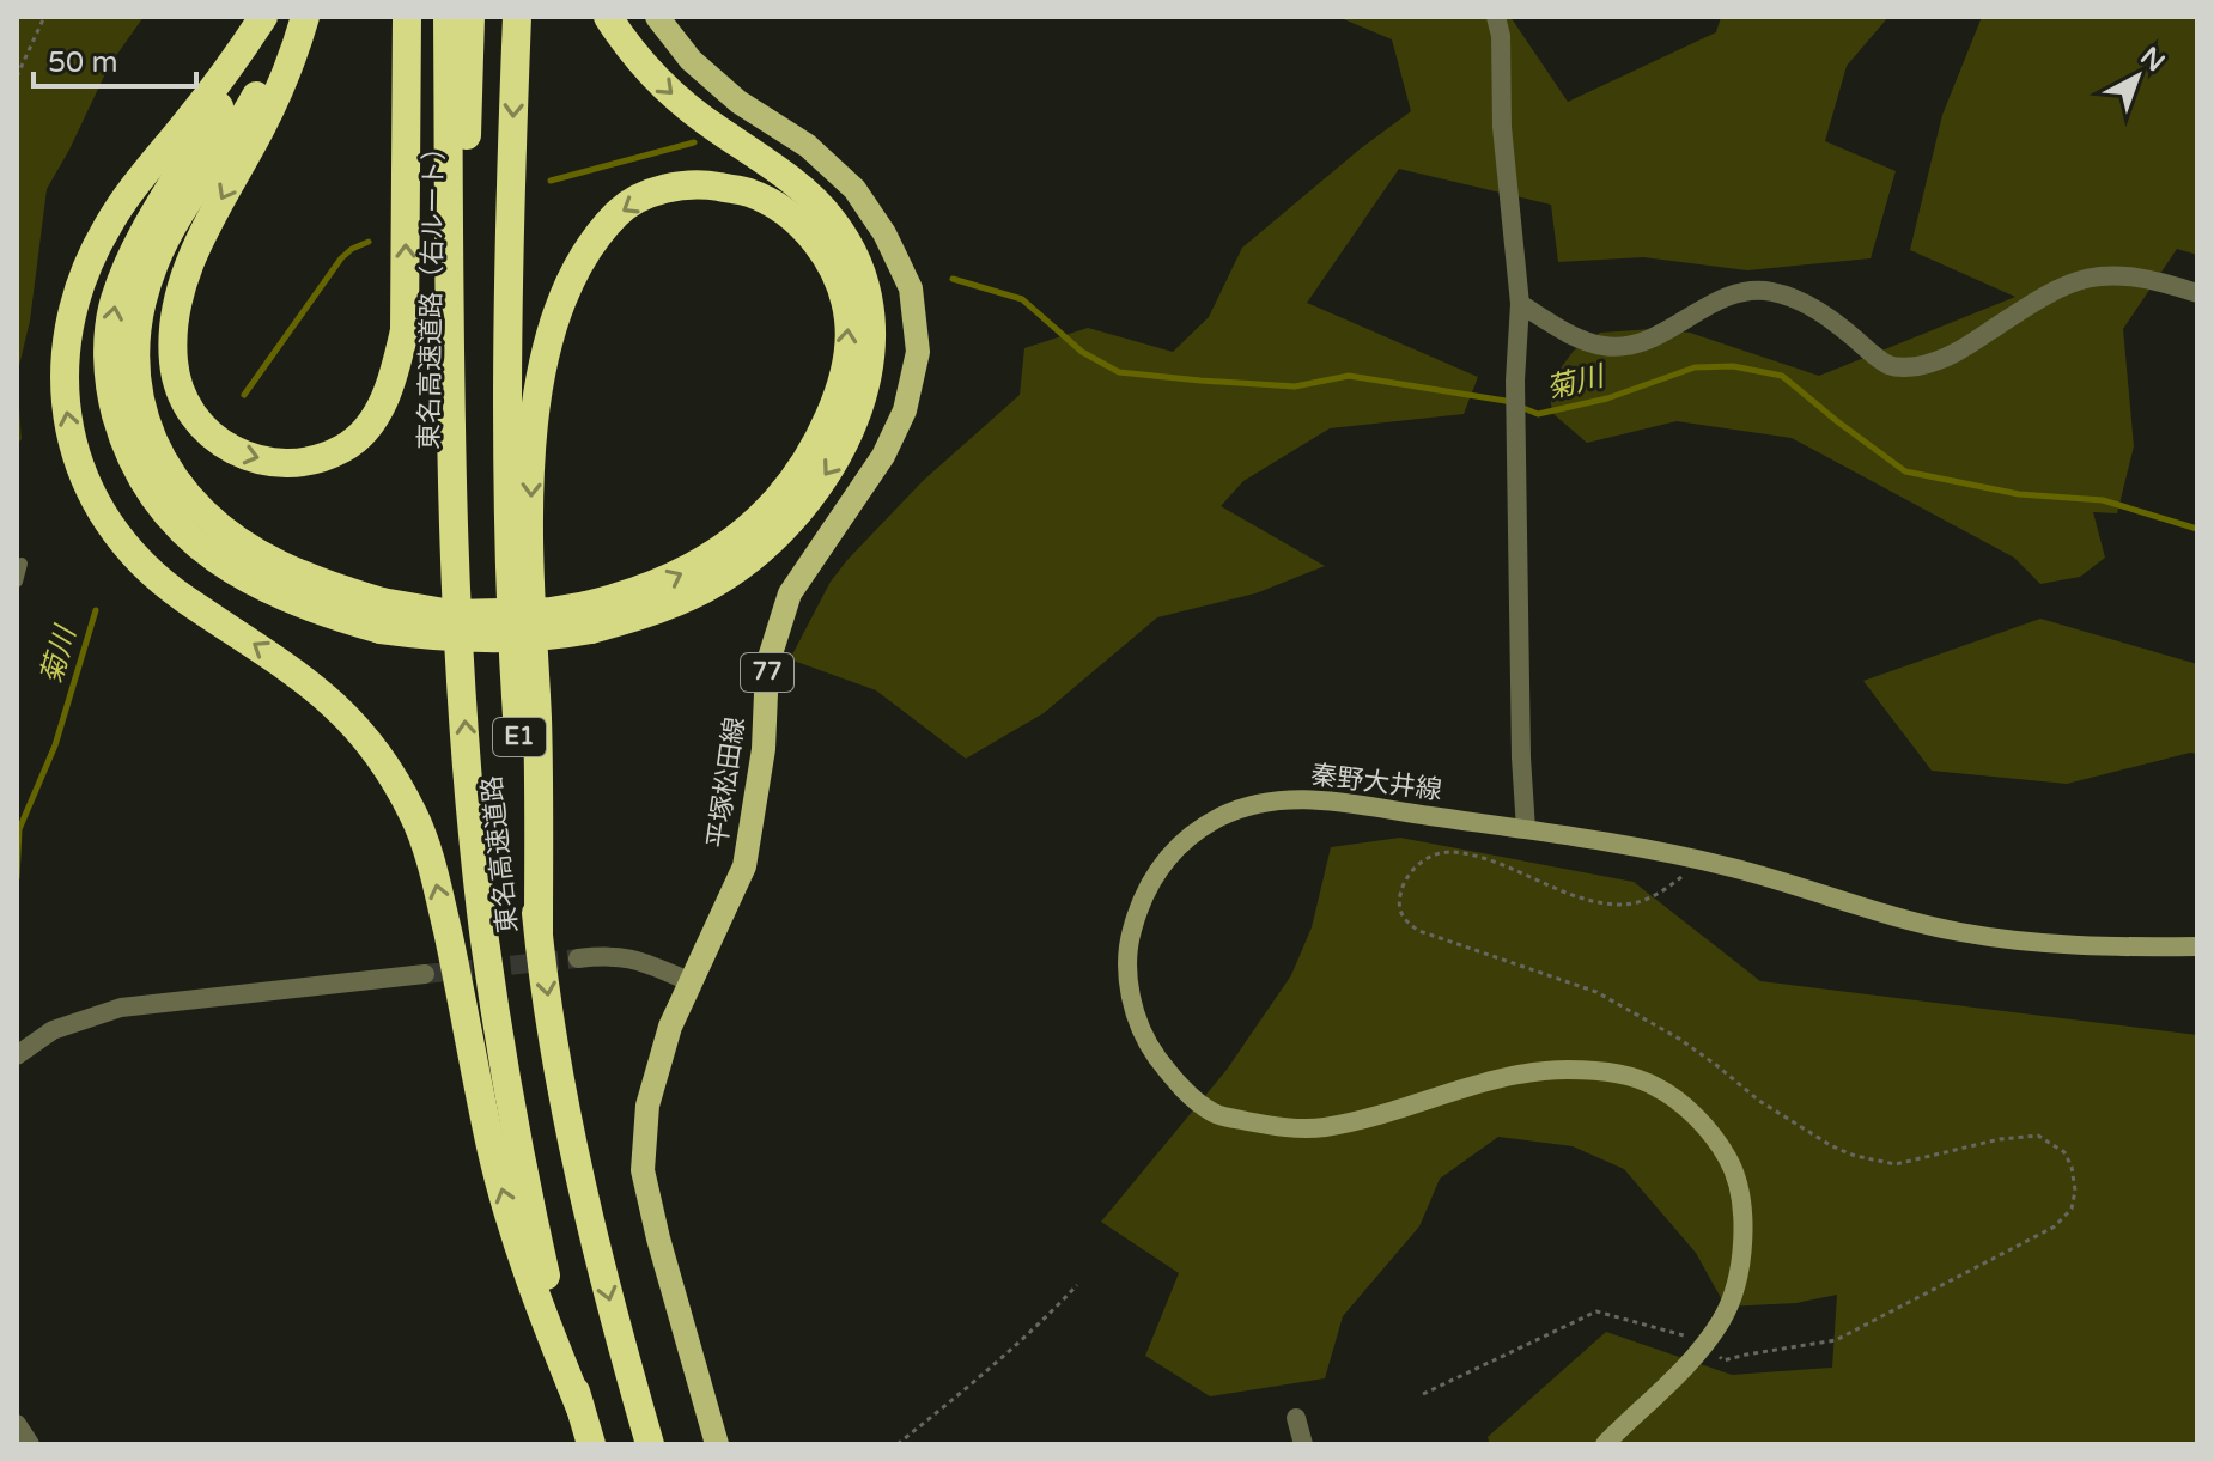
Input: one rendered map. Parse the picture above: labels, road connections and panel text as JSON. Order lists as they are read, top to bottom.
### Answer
{
  "streets": {
    "highway": ["東名高速道路（右ルート）", "E1", "東名高速道路"],
    "main road": ["77", "平塚松田線", "秦野大井線"]
  },
  "crossings": [
    ["東名高速道路（右ルート）", "E1"],
    ["東名高速道路（右ルート）", "東名高速道路"],
    ["E1", "東名高速道路"]
  ],
  "water": ["菊川"],
  "scale_bar": "50 m",
  "north": "top right"
}
